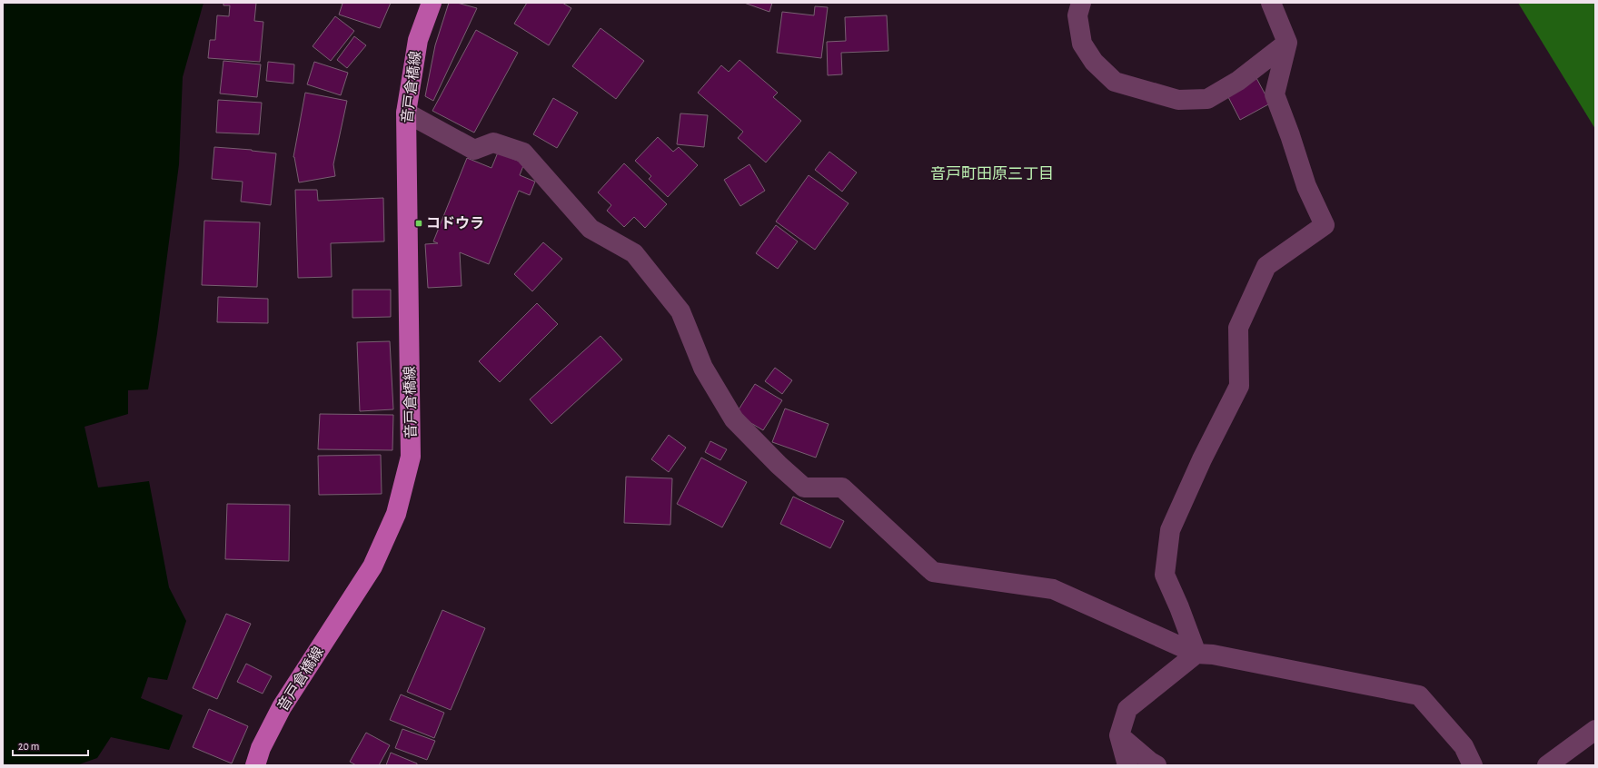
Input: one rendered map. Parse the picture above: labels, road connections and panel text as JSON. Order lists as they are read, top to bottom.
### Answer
{
  "streets": {
    "main road": ["音戸倉橋線"]
  },
  "districts": ["音戸町田原三丁目"],
  "places": {
    "transit": ["コドウラ"]
  },
  "scale_bar": "20 m"
}
